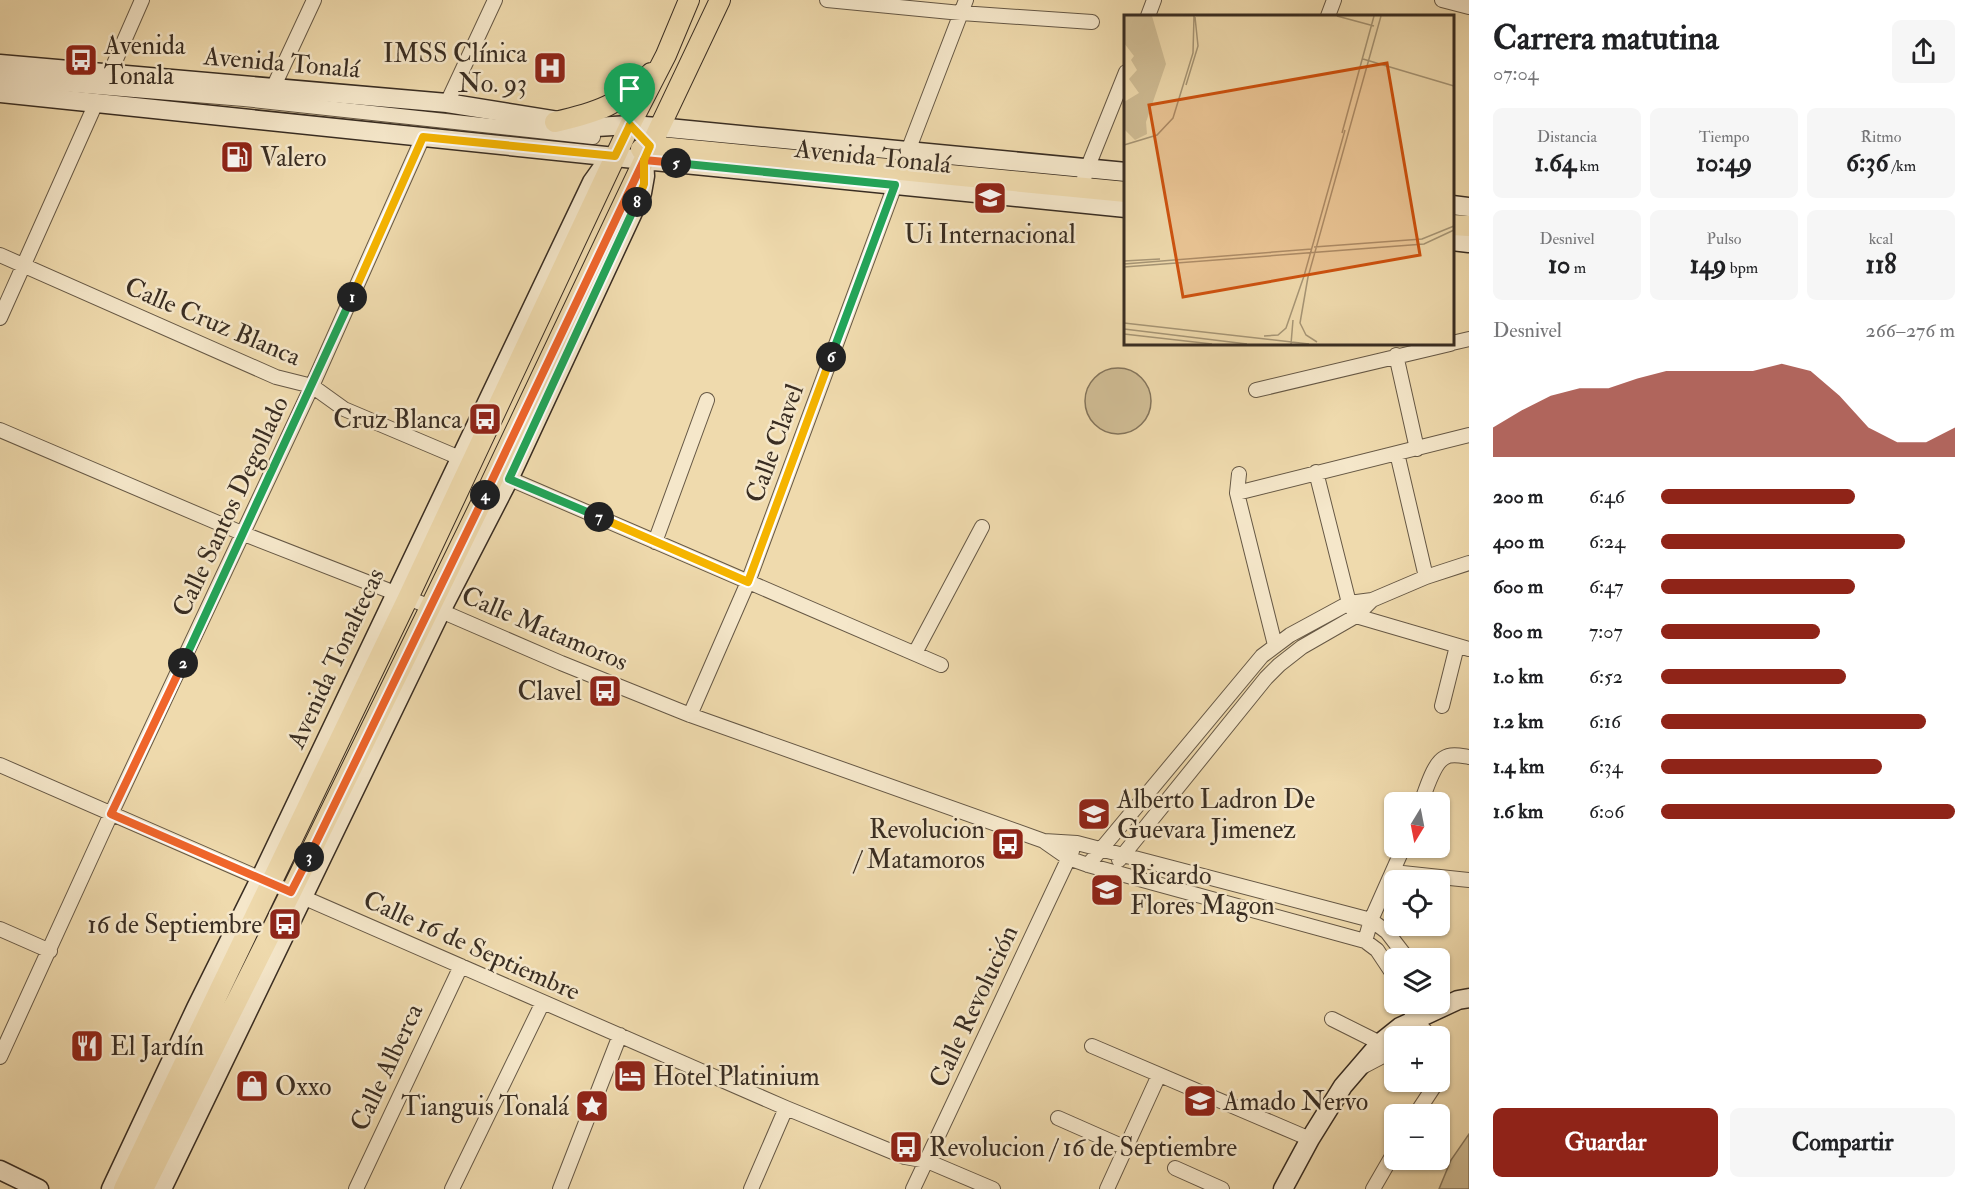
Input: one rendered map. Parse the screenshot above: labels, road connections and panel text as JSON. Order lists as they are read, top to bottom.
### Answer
{
  "streets": {
    "main road": ["Avenida Tonalá", "Avenida Tonaltecas"],
    "street": [
      "Calle Cruz Blanca",
      "Calle Clavel",
      "Calle Santos Degollado",
      "Calle Matamoros",
      "Calle 16 de Septiembre",
      "Calle Revolución",
      "Calle Alberca"
    ]
  },
  "crossings": [
    ["Avenida Tonalá", "Calle Clavel"],
    ["Avenida Tonalá", "Calle Santos Degollado"],
    ["Avenida Tonalá", "Avenida Tonaltecas"],
    ["Calle Cruz Blanca", "Calle Santos Degollado"],
    ["Calle Cruz Blanca", "Avenida Tonaltecas"],
    ["Calle Clavel", "Calle Matamoros"],
    ["Calle Santos Degollado", "Calle Matamoros"],
    ["Calle Santos Degollado", "Calle 16 de Septiembre"],
    ["Calle Matamoros", "Avenida Tonaltecas"],
    ["Calle Matamoros", "Calle Revolución"],
    ["Avenida Tonaltecas", "Calle 16 de Septiembre"],
    ["Calle 16 de Septiembre", "Calle Revolución"],
    ["Calle 16 de Septiembre", "Calle Alberca"]
  ],
  "places": {
    "bus stop": [
      "Avenida Tonala",
      "Cruz Blanca",
      "Clavel",
      "Revolucion / Matamoros",
      "16 de Septiembre",
      "Revolucion / 16 de Septiembre"
    ],
    "hospital": ["IMSS Clínica No. 93"],
    "fuel station": ["Valero"],
    "school or university": [
      "Ui Internacional",
      "Alberto Ladron De Guevara Jimenez",
      "Ricardo Flores Magon",
      "Amado Nervo"
    ],
    "restaurant": ["El Jardín"],
    "hotel": ["Hotel Platinium"],
    "shop": ["Oxxo"],
    "place": ["Tianguis Tonalá"]
  },
  "north": "bottom",
  "page": {
    "heading": ["Carrera matutina", "07:04"],
    "stats": [
      ["Distancia", "1.64 km"],
      ["Tiempo", "10:49"],
      ["Ritmo", "6:36 /km"],
      ["Desnivel", "10 m"],
      ["Pulso", "149 bpm"],
      ["kcal", "118"]
    ],
    "pins": [
      "5",
      "8",
      "1",
      "6",
      "4",
      "7",
      "2",
      "3"
    ],
    "chart": ["Desnivel", "266–276 m"],
    "list": [
      {
        "name": "200 m",
        "note": "6:46"
      },
      {
        "name": "400 m",
        "note": "6:24"
      },
      {
        "name": "600 m",
        "note": "6:47"
      },
      {
        "name": "800 m",
        "note": "7:07"
      },
      {
        "name": "1.0 km",
        "note": "6:52"
      },
      {
        "name": "1.2 km",
        "note": "6:16"
      },
      {
        "name": "1.4 km",
        "note": "6:34"
      },
      {
        "name": "1.6 km",
        "note": "6:06"
      }
    ],
    "map_buttons": ["+", "−"],
    "buttons": ["Guardar", "Compartir"]
  }
}
